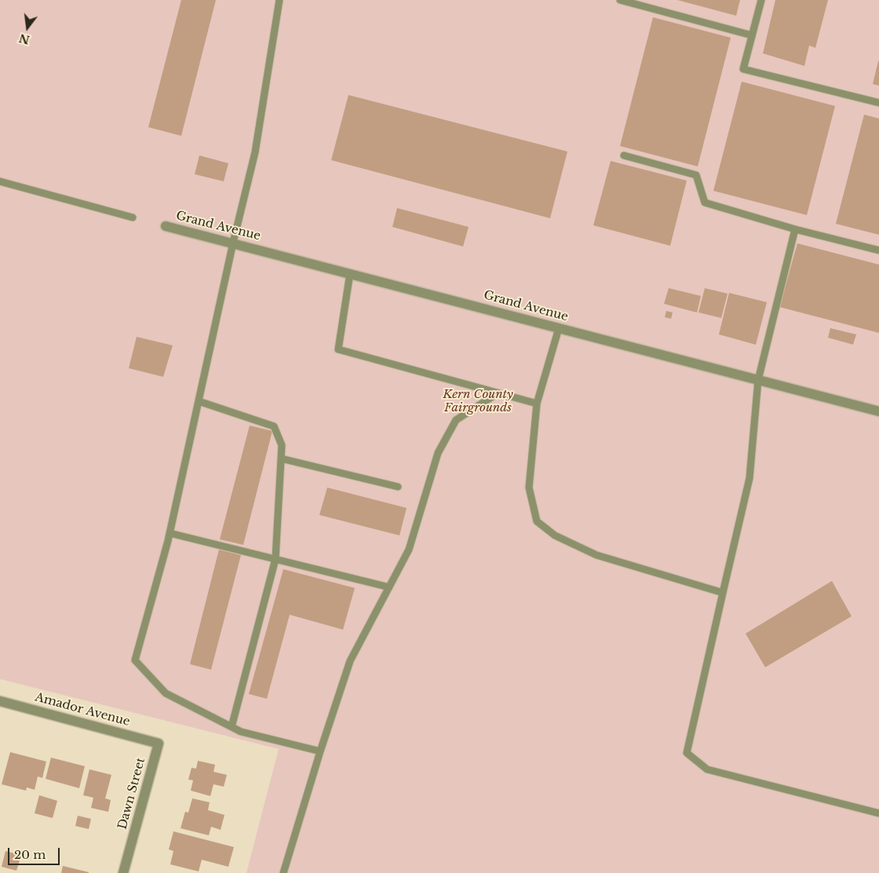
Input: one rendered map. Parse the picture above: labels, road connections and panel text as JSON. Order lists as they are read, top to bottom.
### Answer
{
  "streets": {
    "street": ["Grand Avenue", "Amador Avenue", "Dawn Street"]
  },
  "crossings": [
    ["Amador Avenue", "Dawn Street"]
  ],
  "parks": ["Kern County Fairgrounds"],
  "scale_bar": "20 m",
  "north": "bottom"
}
